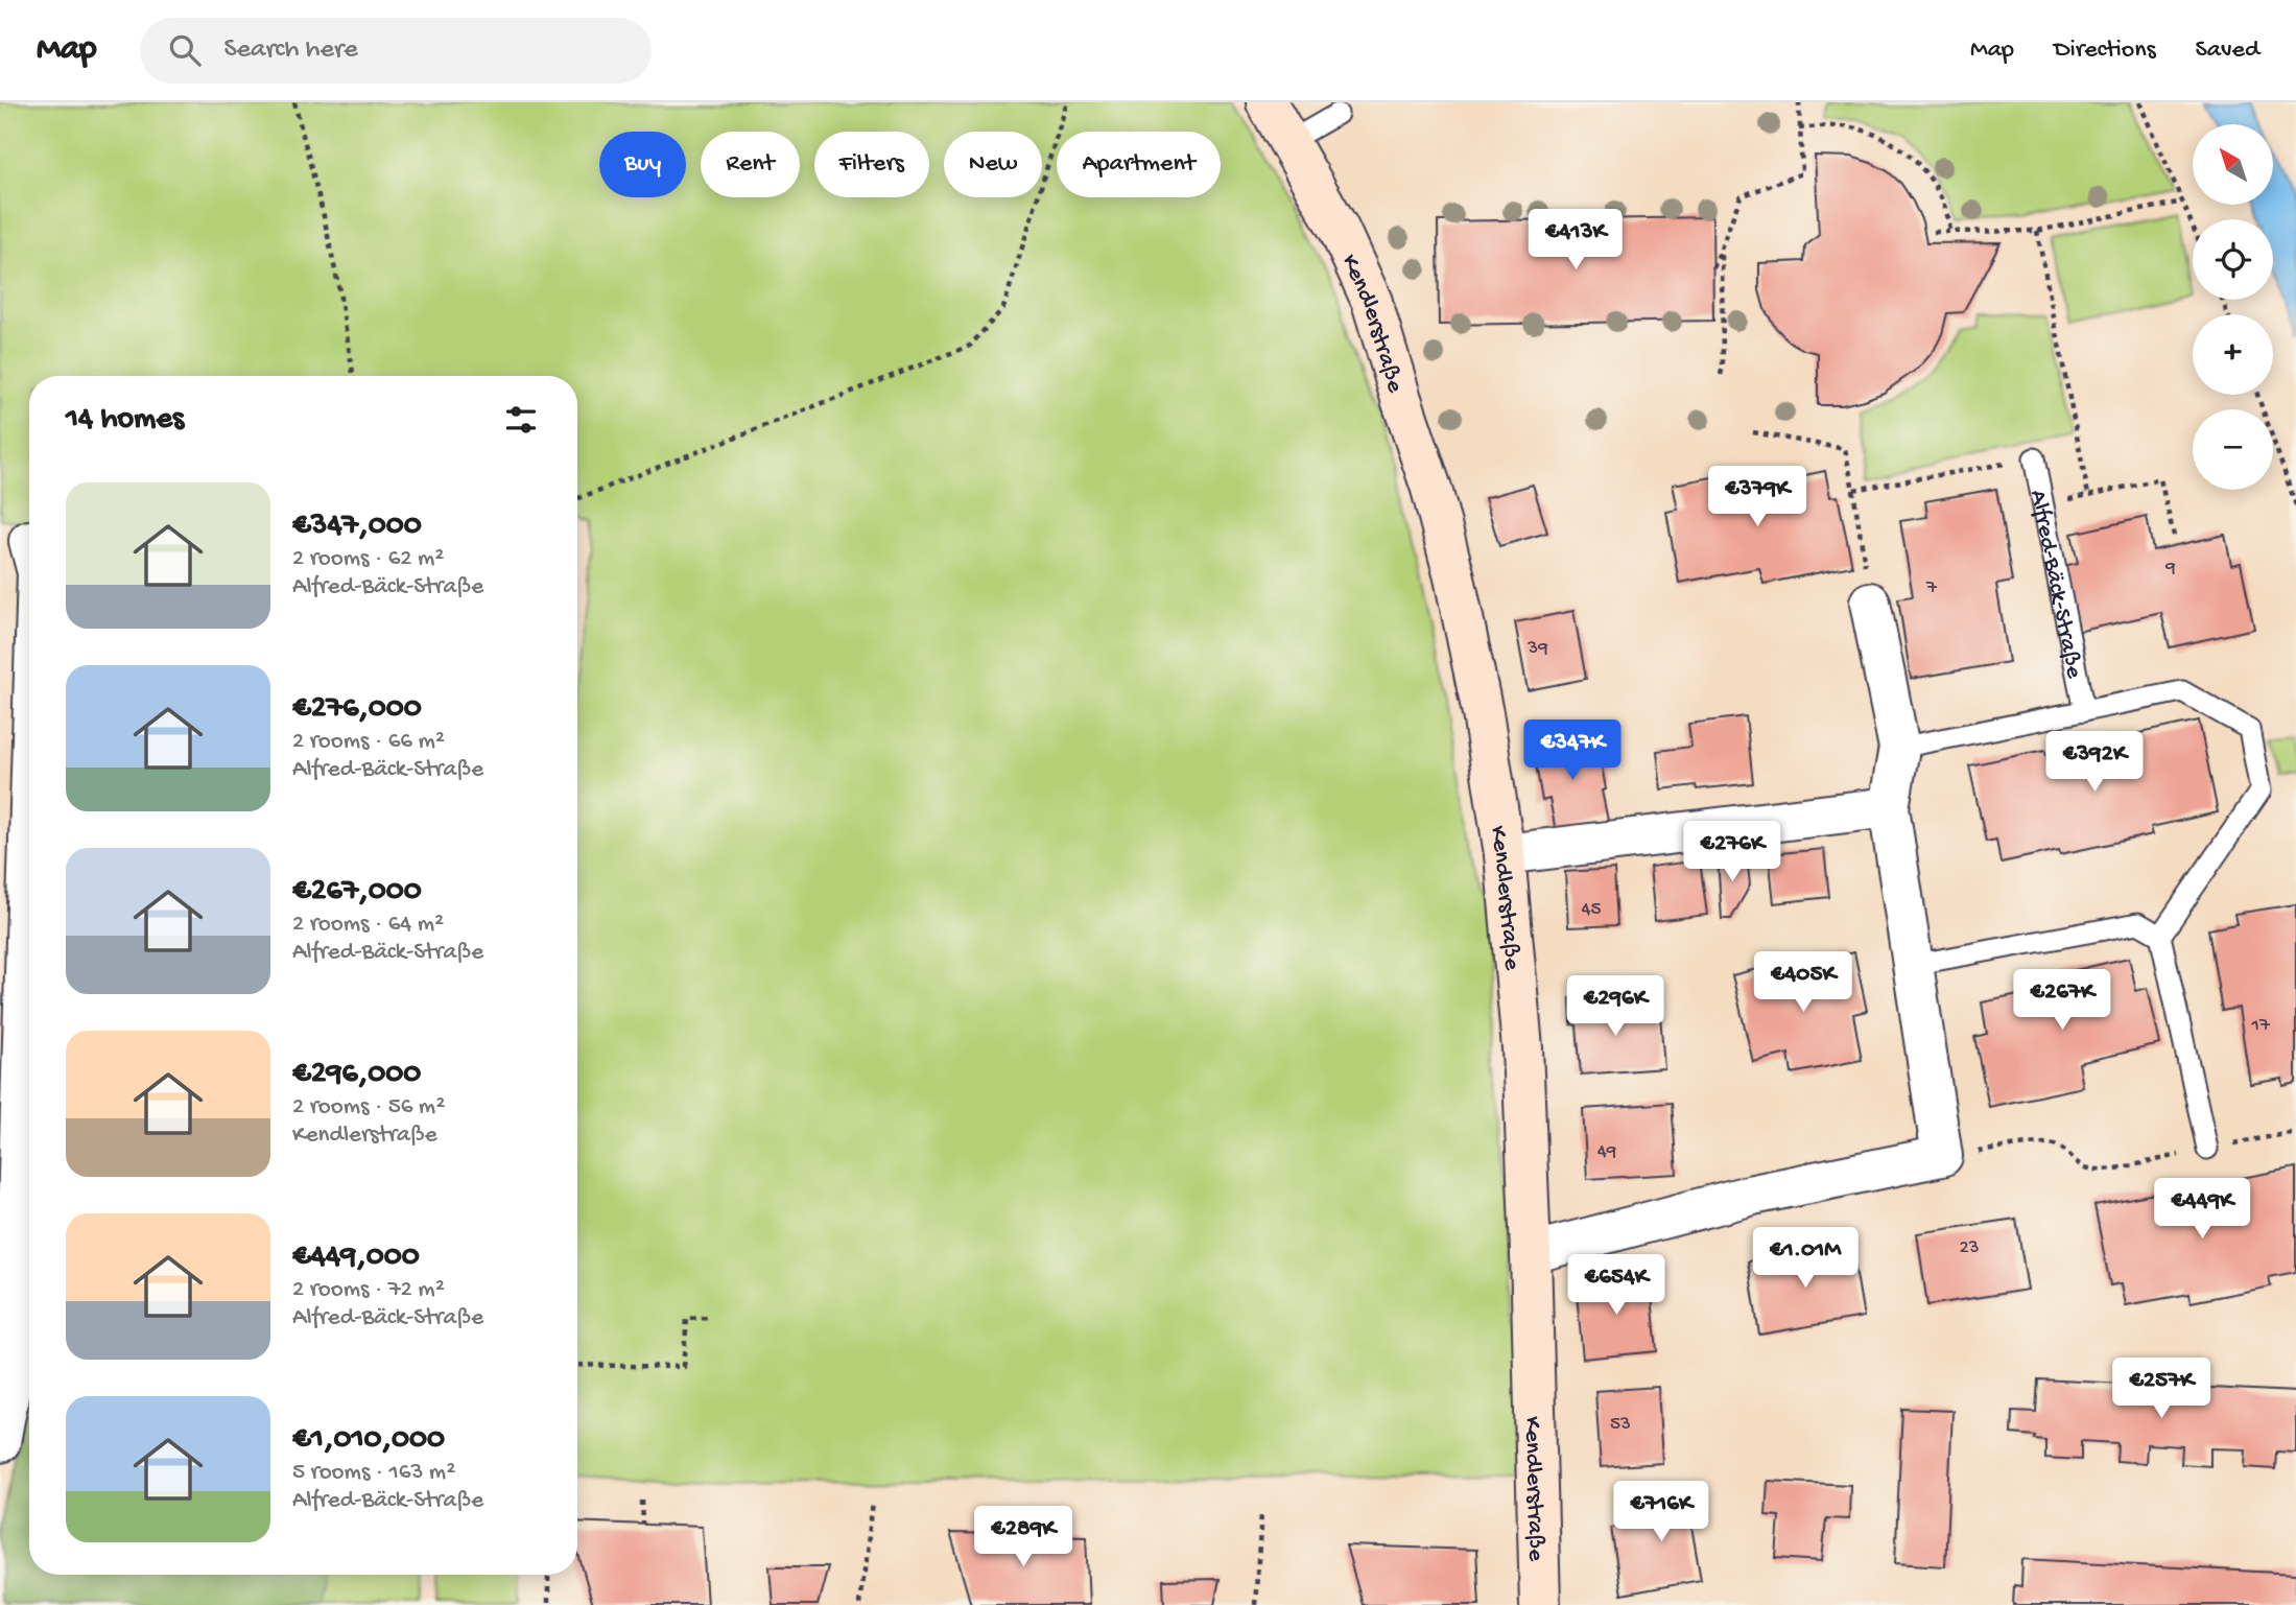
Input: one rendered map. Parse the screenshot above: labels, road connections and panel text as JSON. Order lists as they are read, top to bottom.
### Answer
{
  "streets": {
    "street": ["Kendlerstraße"],
    "lane": ["Alfred-Bäck-Straße"]
  },
  "house_numbers": [
    "9",
    "7",
    "39",
    "45",
    "17",
    "49",
    "23",
    "53"
  ],
  "north": "top left",
  "page": {
    "header": "Map",
    "search": "Search here",
    "nav": ["Map", "Directions", "Saved"],
    "map_buttons": ["+", "−"],
    "chip": [
      "Buy",
      "Rent",
      "Filters",
      "New",
      "Apartment"
    ],
    "price": [
      "€413K",
      "€379K",
      "€347K",
      "€392K",
      "€276K",
      "€405K",
      "€267K",
      "€296K",
      "€449K",
      "€1.01M",
      "€654K",
      "€257K",
      "€716K",
      "€289K"
    ],
    "heading": "14 homes",
    "list": [
      {
        "name": "€347,000",
        "note": "2 rooms · 62 m² · Alfred-Bäck-Straße"
      },
      {
        "name": "€276,000",
        "note": "2 rooms · 66 m² · Alfred-Bäck-Straße"
      },
      {
        "name": "€267,000",
        "note": "2 rooms · 64 m² · Alfred-Bäck-Straße"
      },
      {
        "name": "€296,000",
        "note": "2 rooms · 56 m² · Kendlerstraße"
      },
      {
        "name": "€449,000",
        "note": "2 rooms · 72 m² · Alfred-Bäck-Straße"
      },
      {
        "name": "€1,010,000",
        "note": "5 rooms · 163 m² · Alfred-Bäck-Straße"
      }
    ]
  }
}
